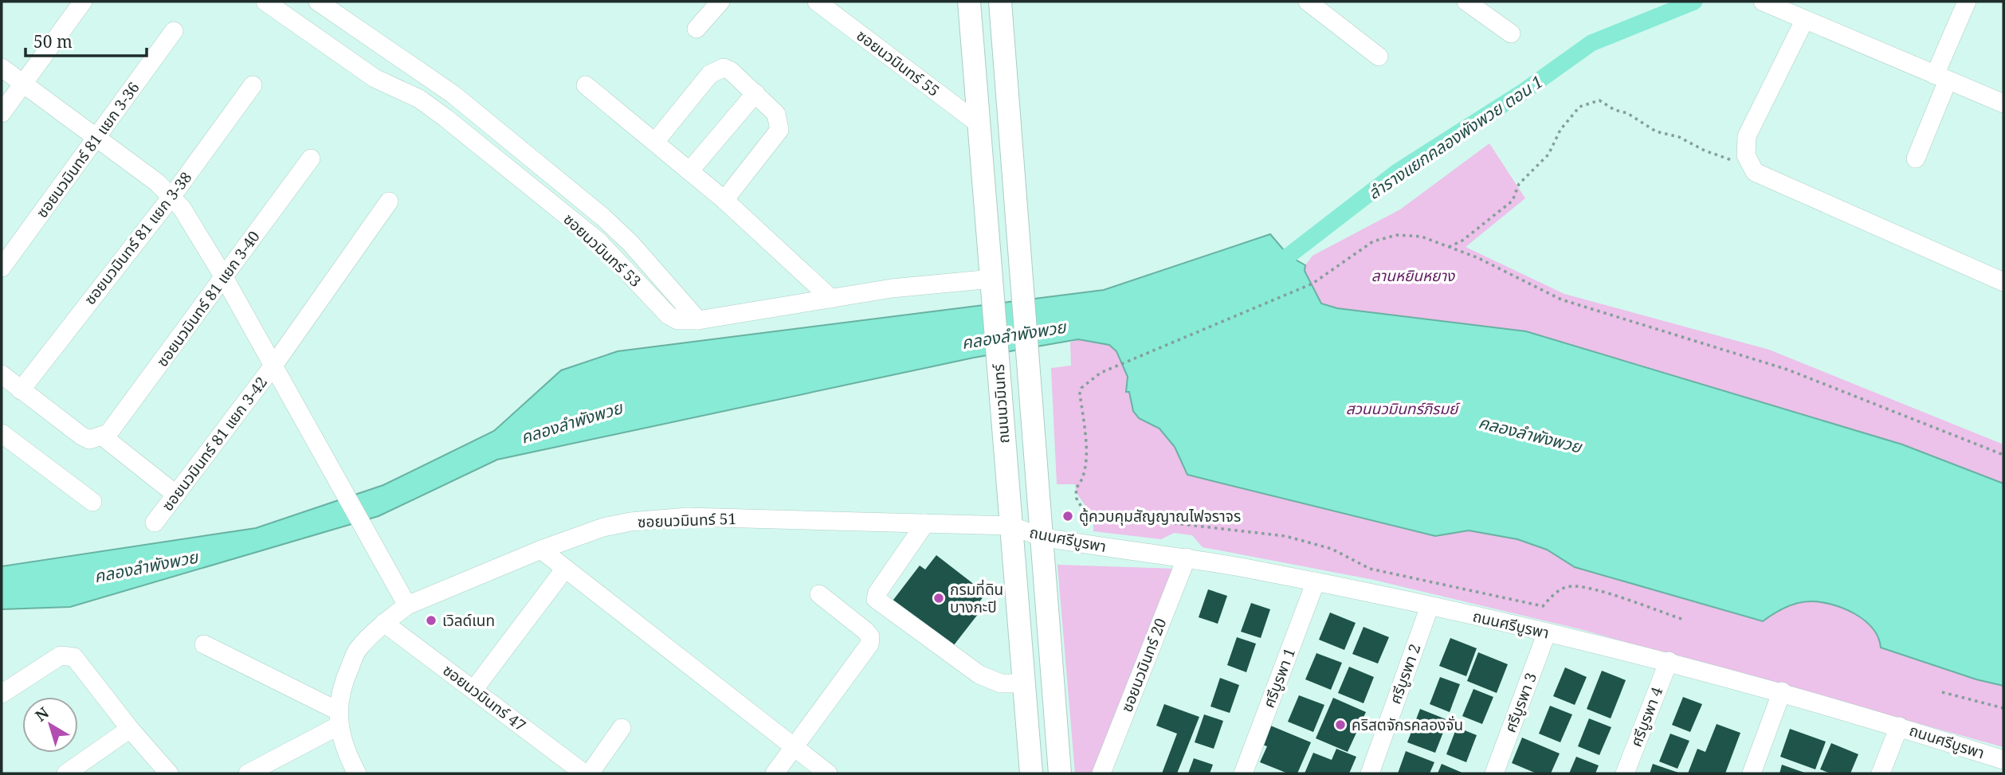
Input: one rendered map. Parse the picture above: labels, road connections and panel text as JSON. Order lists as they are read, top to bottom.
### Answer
{
  "streets": {
    "main road": ["ถนนนวมินทร์"],
    "street": [
      "ซอยนวมินทร์ 55",
      "ซอยนวมินทร์ 81 แยก 3-36",
      "ซอยนวมินทร์ 81 แยก 3-38",
      "ซอยนวมินทร์ 53",
      "ซอยนวมินทร์ 81 แยก 3-40",
      "ซอยนวมินทร์ 81 แยก 3-42",
      "ซอยนวมินทร์ 51",
      "ถนนศรีบูรพา",
      "ซอยนวมินทร์ 20",
      "ศรีบูรพา 2",
      "ศรีบูรพา 1",
      "ซอยนวมินทร์ 47",
      "ศรีบูรพา 3",
      "ศรีบูรพา 4"
    ]
  },
  "crossings": [
    ["ซอยนวมินทร์ 55", "ถนนนวมินทร์"],
    ["ซอยนวมินทร์ 53", "ถนนนวมินทร์"],
    ["ถนนนวมินทร์", "ซอยนวมินทร์ 51"],
    ["ถนนนวมินทร์", "ถนนศรีบูรพา"],
    ["ซอยนวมินทร์ 51", "ถนนศรีบูรพา"],
    ["ซอยนวมินทร์ 51", "ซอยนวมินทร์ 47"],
    ["ถนนศรีบูรพา", "ซอยนวมินทร์ 20"],
    ["ถนนศรีบูรพา", "ศรีบูรพา 2"],
    ["ถนนศรีบูรพา", "ศรีบูรพา 1"],
    ["ถนนศรีบูรพา", "ศรีบูรพา 3"],
    ["ถนนศรีบูรพา", "ศรีบูรพา 4"]
  ],
  "water": ["ลำรางแยกคลองพังพวย ตอน 1", "คลองลำพังพวย"],
  "parks": ["ลานหยินหยาง", "สวนนวมินทร์ภิรมย์"],
  "places": [
    "ตู้ควบคุมสัญญาณไฟจราจร",
    "กรมที่ดิน บางกะปิ",
    "เวิลด์เนท",
    "คริสตจักรคลองจั่น"
  ],
  "scale_bar": "50 m",
  "north": "top left"
}
